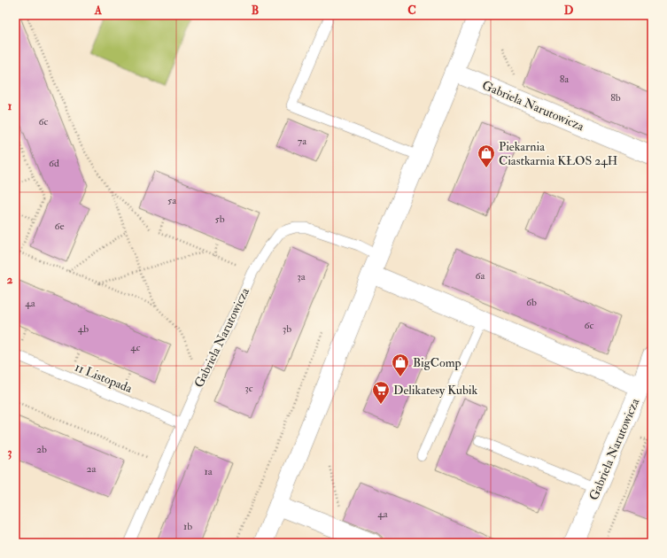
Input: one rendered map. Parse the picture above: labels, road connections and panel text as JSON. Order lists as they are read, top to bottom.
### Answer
{
  "streets": {
    "street": ["Gabriela Narutowicza"],
    "lane": ["11 Listopada"]
  },
  "crossings": [
    ["Gabriela Narutowicza", "11 Listopada"]
  ],
  "places": {
    "shop": ["Piekarnia Ciastkarnia KŁOS 24H", "BigComp"],
    "supermarket": ["Delikatesy Kubik"]
  },
  "house_numbers": [
    "8a",
    "8b",
    "6c",
    "7a",
    "6d",
    "5a",
    "5b",
    "6e",
    "6a",
    "3a",
    "6b",
    "4a",
    "6c",
    "4b",
    "3b",
    "4c",
    "3c",
    "2b",
    "2a",
    "1a",
    "4a",
    "1b"
  ],
  "grid": {
    "columns": [
      "A",
      "B",
      "C",
      "D"
    ],
    "rows": ["1", "2", "3"]
  }
}
